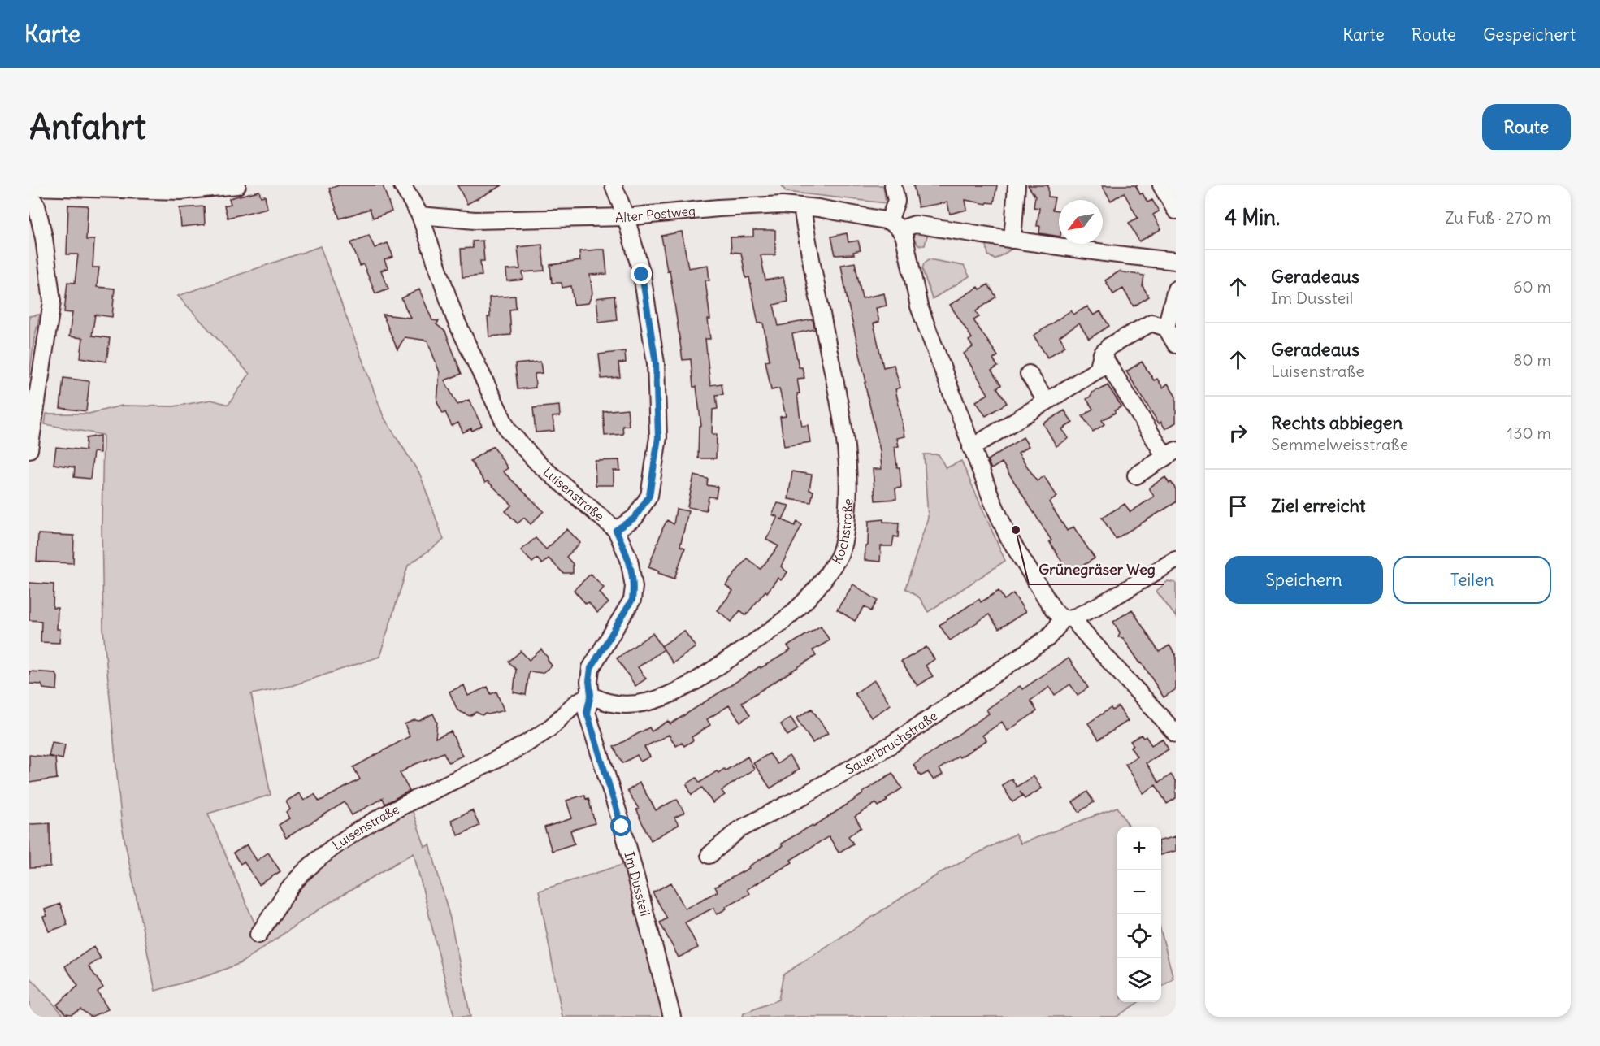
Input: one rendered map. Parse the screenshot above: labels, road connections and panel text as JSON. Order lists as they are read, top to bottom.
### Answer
{
  "streets": {
    "street": [
      "Alter Postweg",
      "Luisenstraße",
      "Kochstraße",
      "Sauerbruchstraße",
      "Im Dussteil"
    ]
  },
  "crossings": [
    ["Alter Postweg", "Luisenstraße"],
    ["Alter Postweg", "Kochstraße"],
    ["Luisenstraße", "Kochstraße"],
    ["Luisenstraße", "Im Dussteil"],
    ["Kochstraße", "Im Dussteil"]
  ],
  "places": ["Grünegräser Weg"],
  "north": "bottom left",
  "page": {
    "header": "Karte",
    "nav": ["Karte", "Route", "Gespeichert"],
    "buttons": [
      "Route",
      ["Speichern", "Teilen"]
    ],
    "title": "Anfahrt",
    "heading": ["4 Min.", "Zu Fuß · 270 m"],
    "list": [
      ["Geradeaus", "Im Dussteil", "60 m"],
      ["Geradeaus", "Luisenstraße", "80 m"],
      ["Rechts abbiegen", "Semmelweisstraße", "130 m"],
      "Ziel erreicht"
    ],
    "map_buttons": ["+", "−"]
  }
}
